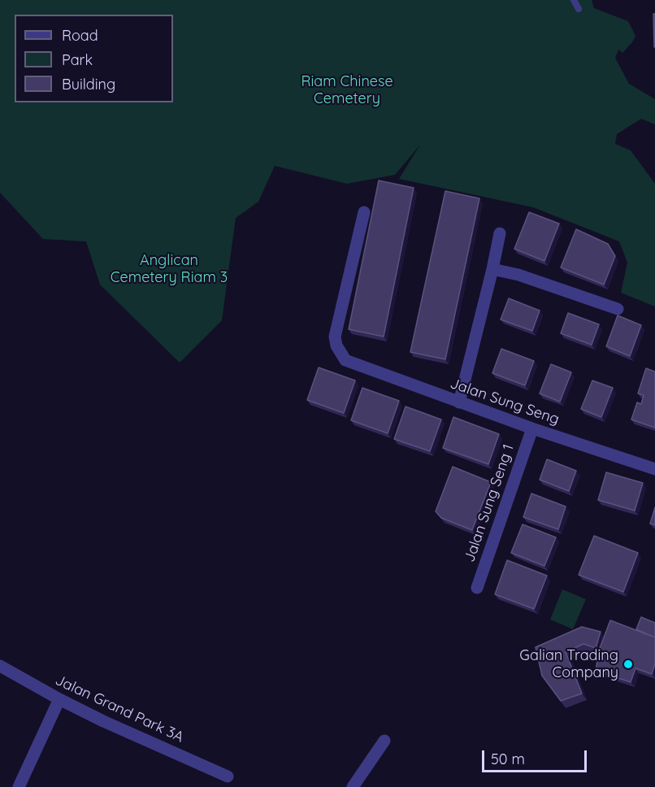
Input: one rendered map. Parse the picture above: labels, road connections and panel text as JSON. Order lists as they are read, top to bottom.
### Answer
{
  "streets": {
    "street": ["Jalan Sung Seng", "Jalan Sung Seng 1", "Jalan Grand Park 3A"]
  },
  "crossings": [
    ["Jalan Sung Seng", "Jalan Sung Seng 1"]
  ],
  "parks": ["Riam Chinese Cemetery", "Anglican Cemetery Riam 3"],
  "places": ["Galian Trading Company"],
  "legend": ["Road", "Park", "Building"],
  "scale_bar": "50 m"
}
